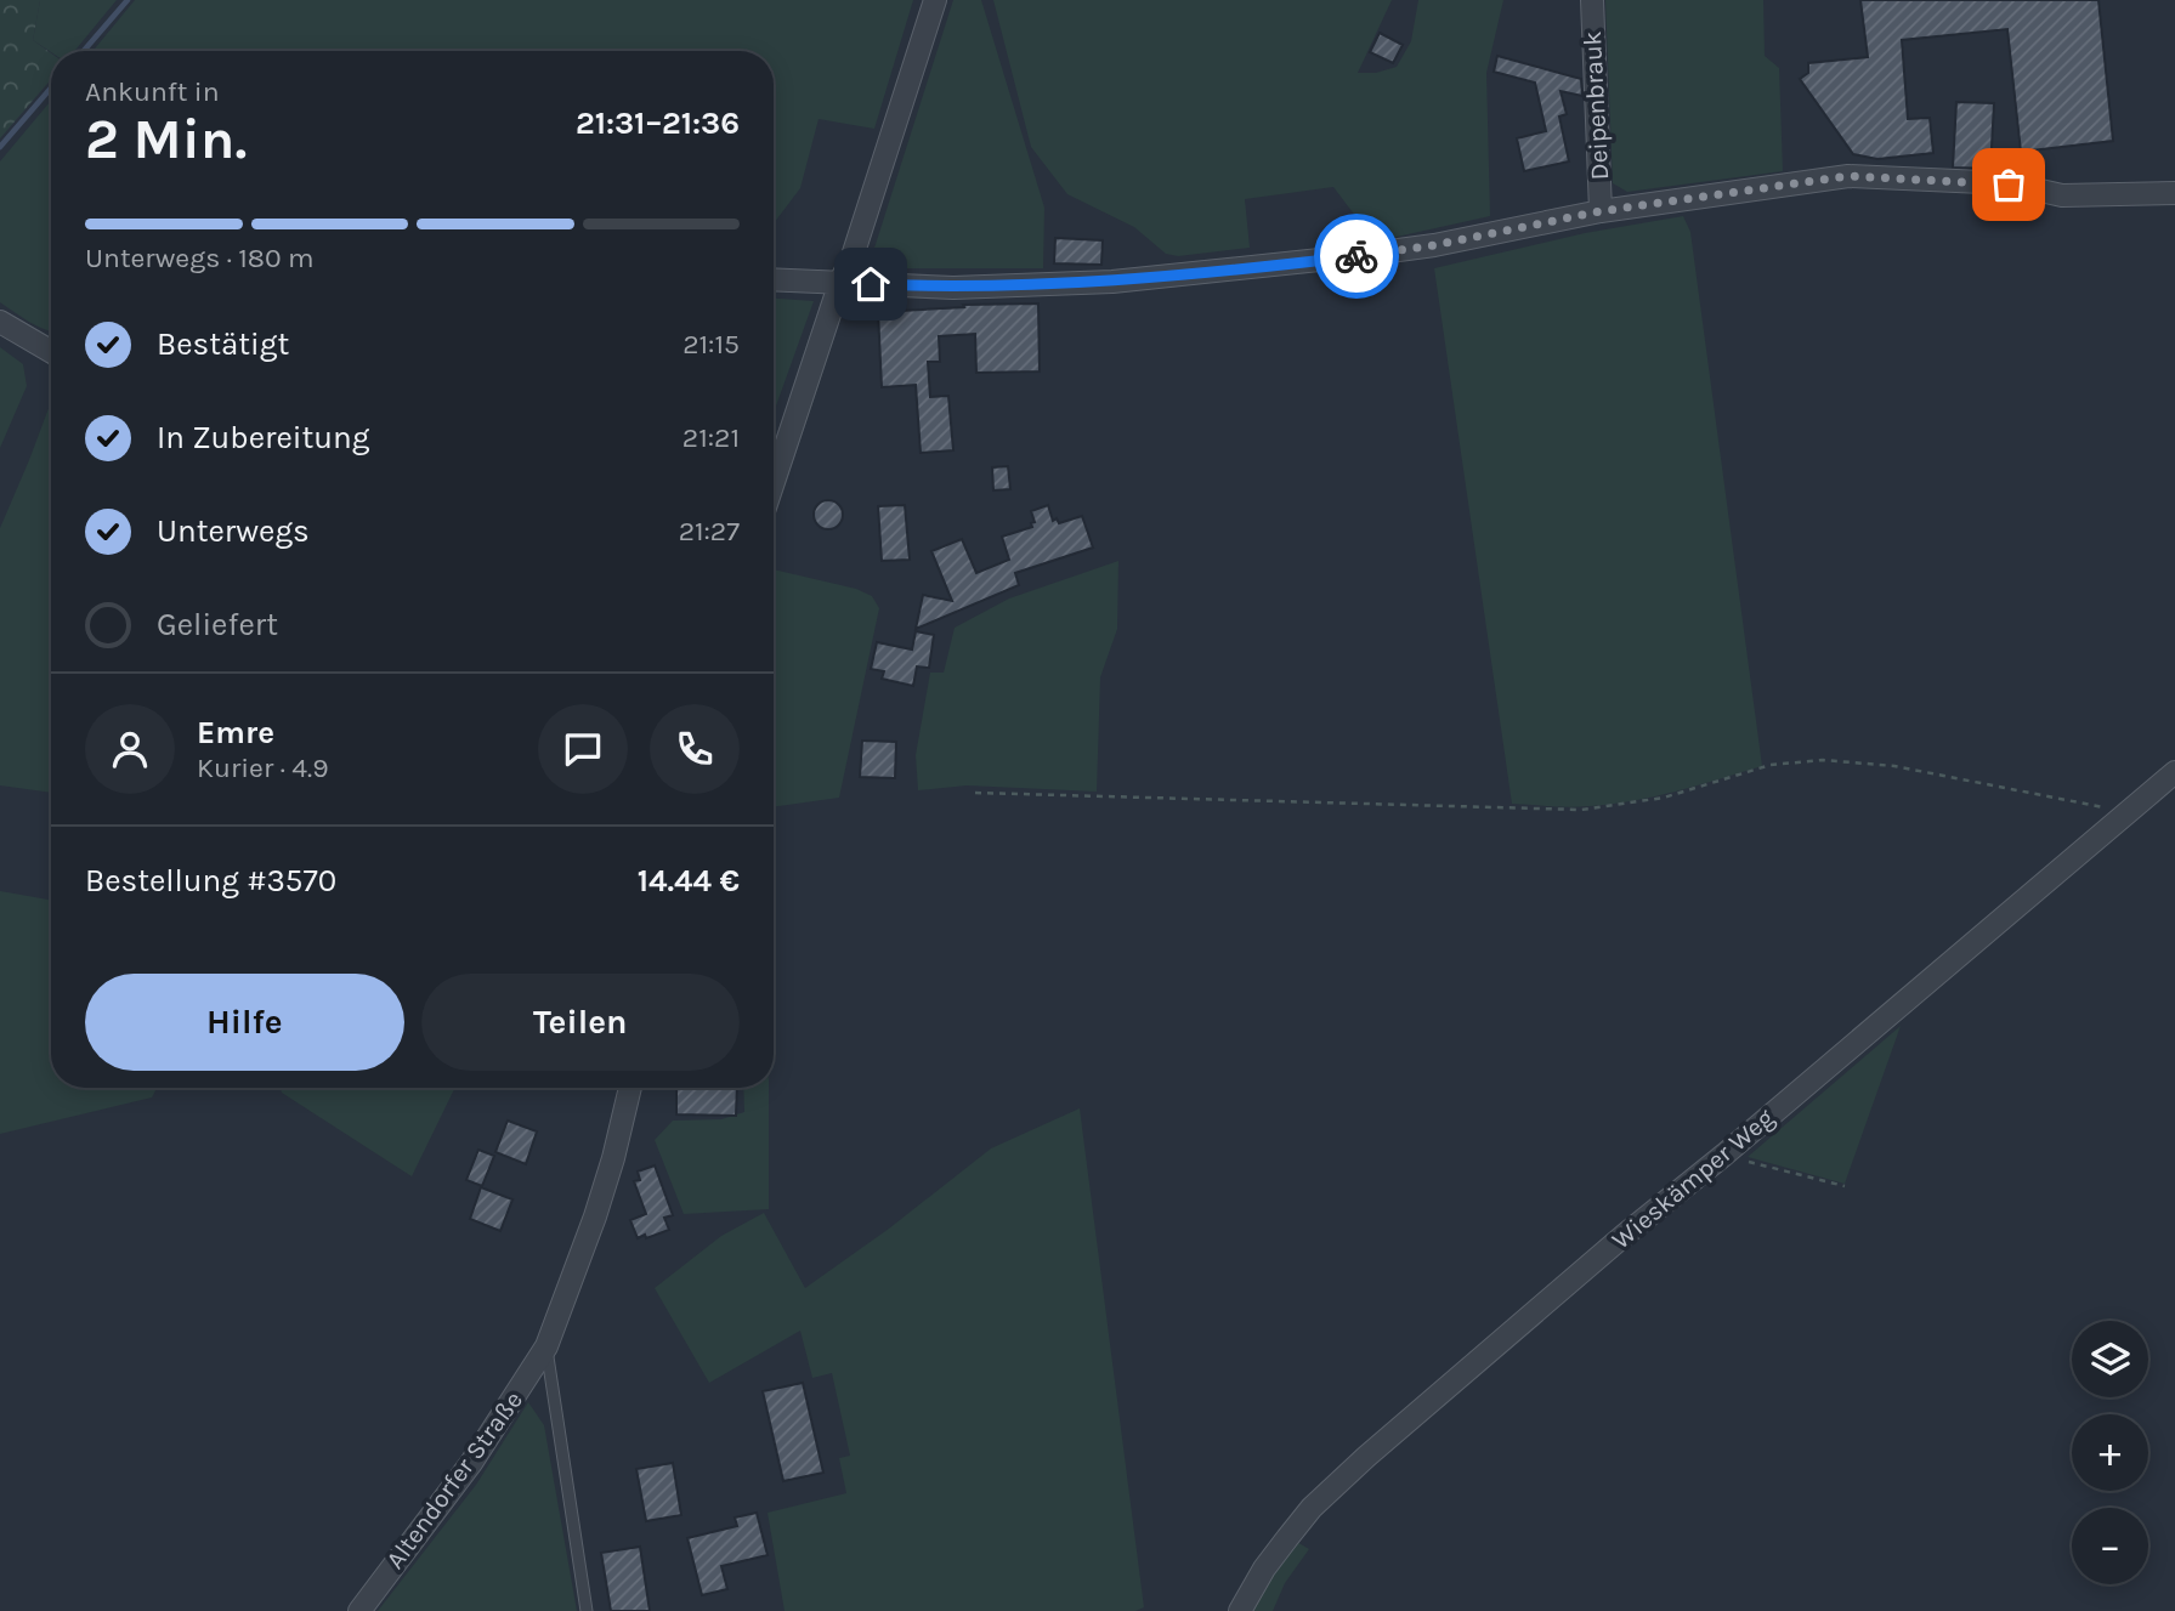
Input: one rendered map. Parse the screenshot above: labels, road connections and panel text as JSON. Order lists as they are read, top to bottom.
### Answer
{
  "streets": {
    "street": ["Deipenbrauk", "Wieskämper Weg", "Altendorfer Straße"]
  },
  "page": {
    "heading": ["2 Min.", "Ankunft in", "21:31–21:36"],
    "panel": [
      "Emre",
      "Kurier · 4.9",
      "Bestellung #3570",
      "14.44 €"
    ],
    "bar": "Unterwegs · 180 m",
    "list": [
      ["Bestätigt", "21:15"],
      ["In Zubereitung", "21:21"],
      ["Unterwegs", "21:27"],
      "Geliefert"
    ],
    "buttons": ["Hilfe", "Teilen"],
    "map_buttons": ["+", "−"]
  }
}
